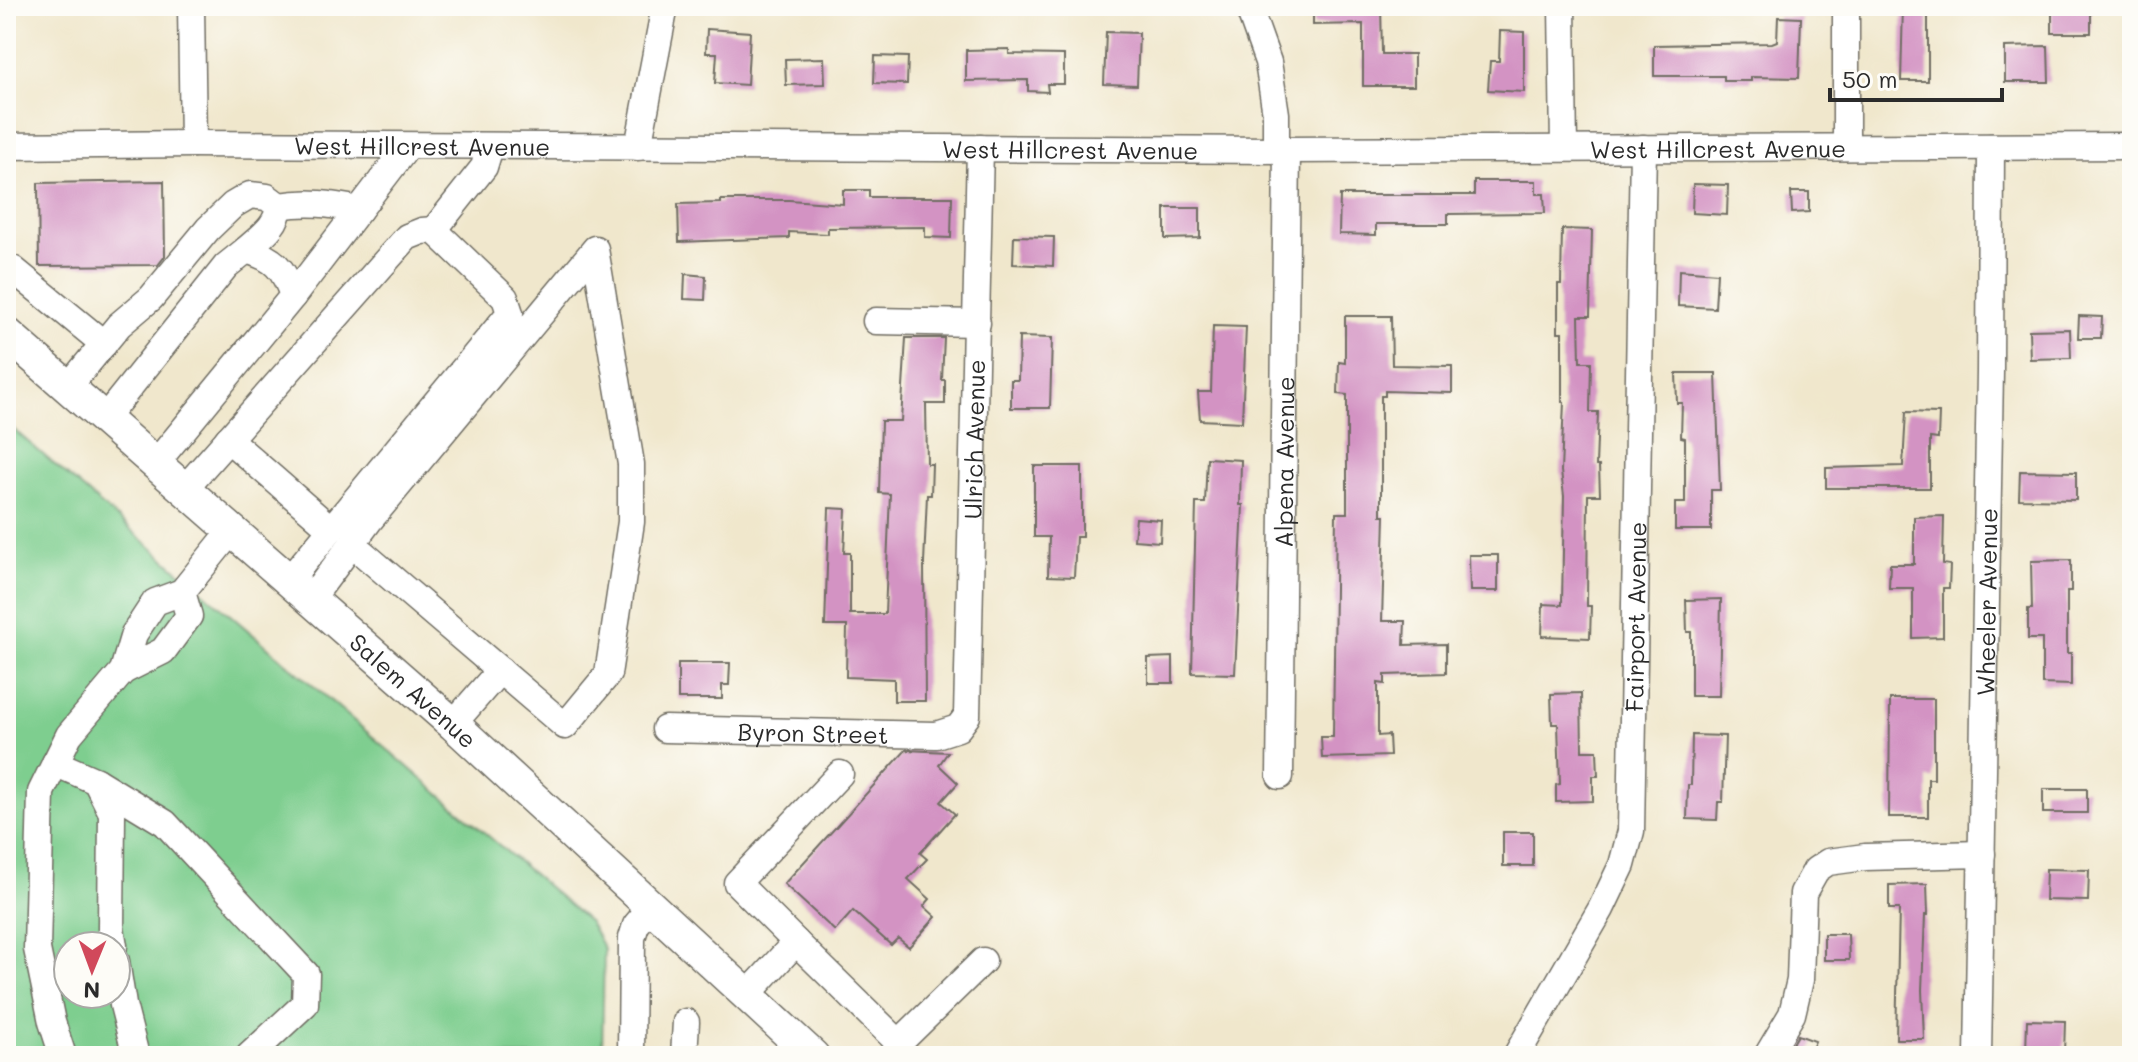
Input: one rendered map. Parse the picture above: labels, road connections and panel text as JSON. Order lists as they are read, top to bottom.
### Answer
{
  "streets": {
    "main road": ["Salem Avenue"],
    "street": [
      "West Hillcrest Avenue",
      "Ulrich Avenue",
      "Alpena Avenue",
      "Wheeler Avenue",
      "Fairport Avenue",
      "Byron Street"
    ]
  },
  "crossings": [
    ["West Hillcrest Avenue", "Ulrich Avenue"],
    ["West Hillcrest Avenue", "Alpena Avenue"],
    ["West Hillcrest Avenue", "Wheeler Avenue"],
    ["West Hillcrest Avenue", "Fairport Avenue"],
    ["Ulrich Avenue", "Byron Street"]
  ],
  "scale_bar": "50 m",
  "north": "bottom"
}
